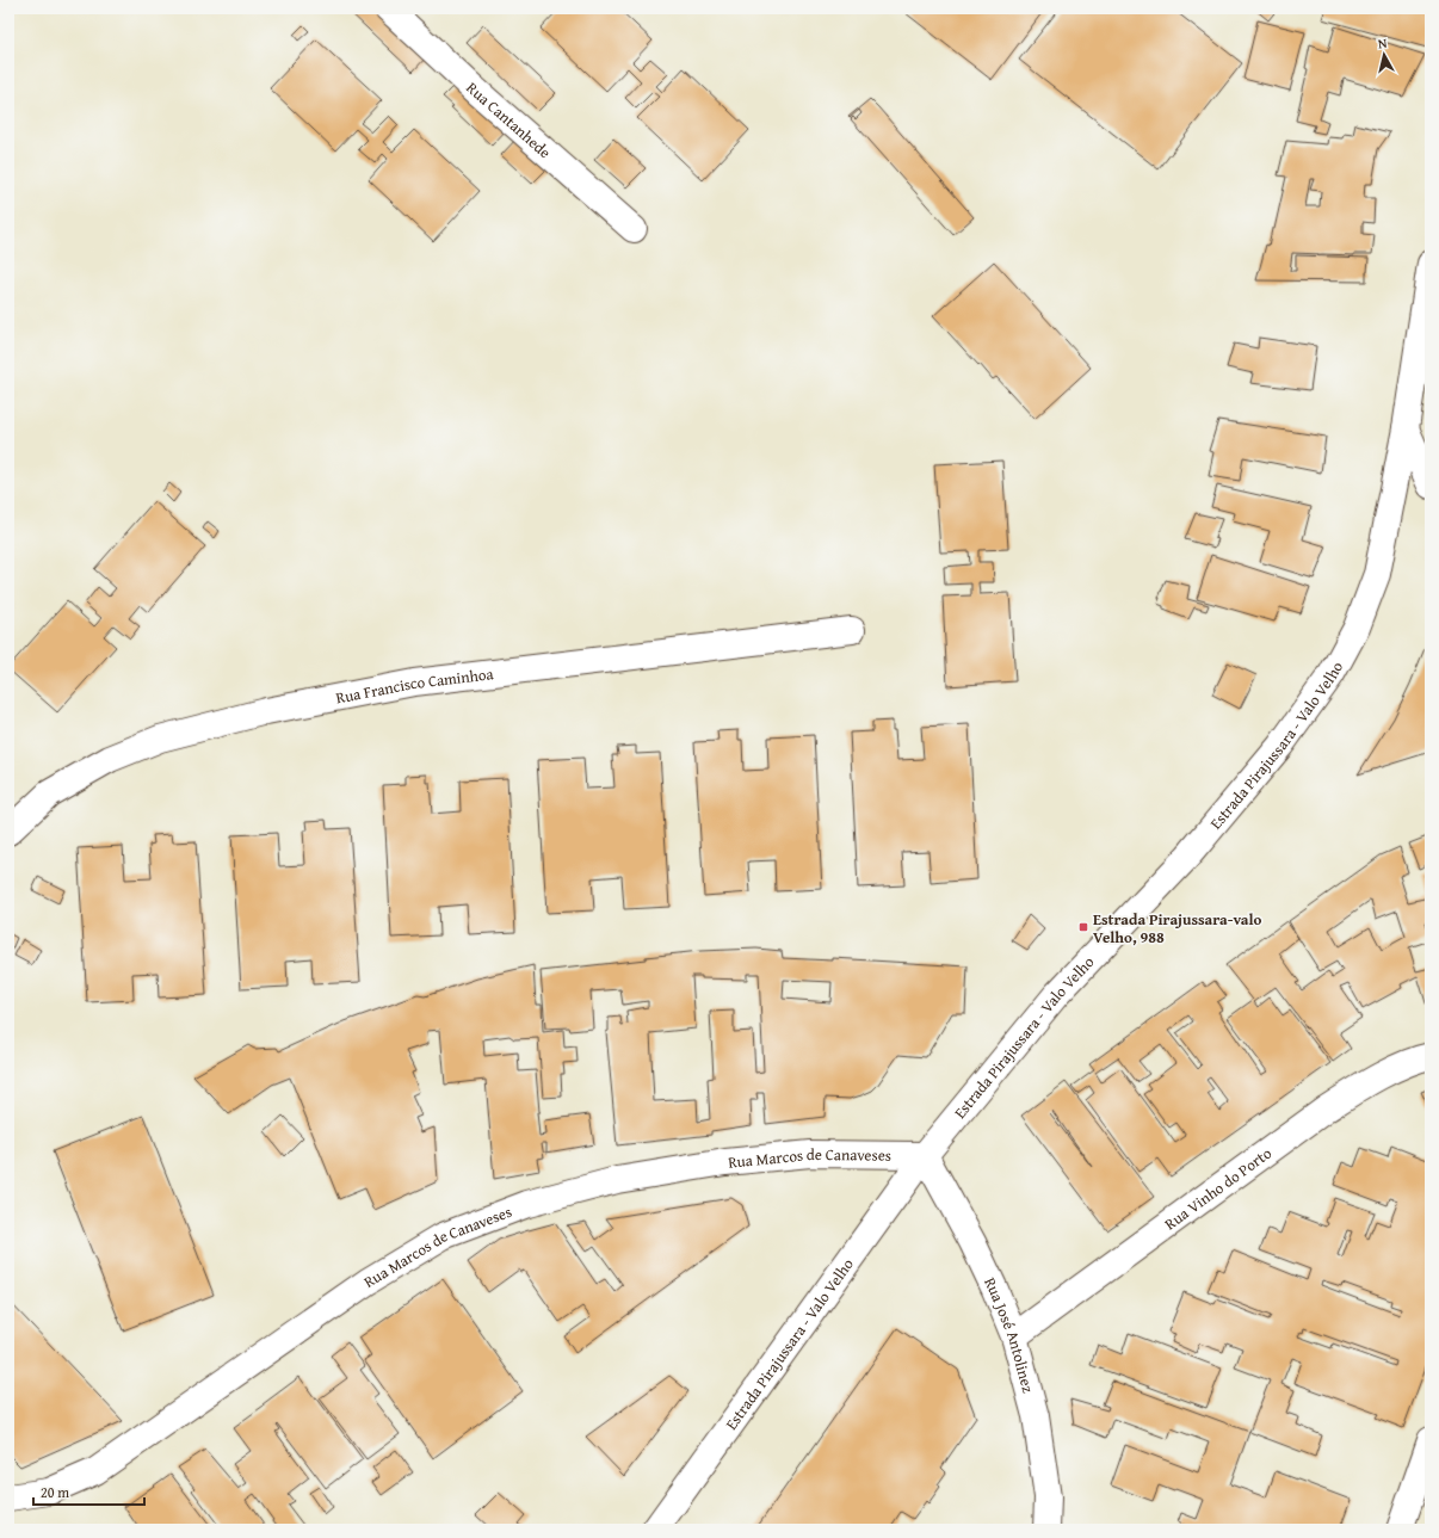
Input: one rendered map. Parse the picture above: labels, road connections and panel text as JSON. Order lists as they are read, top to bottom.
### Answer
{
  "streets": {
    "street": [
      "Rua Cantanhede",
      "Rua Francisco Caminhoa",
      "Estrada Pirajussara - Valo Velho",
      "Rua Marcos de Canaveses",
      "Rua Vinho do Porto",
      "Rua José Antolinez"
    ]
  },
  "crossings": [
    ["Estrada Pirajussara - Valo Velho", "Rua Marcos de Canaveses"],
    ["Estrada Pirajussara - Valo Velho", "Rua José Antolinez"],
    ["Rua Marcos de Canaveses", "Rua José Antolinez"],
    ["Rua Vinho do Porto", "Rua José Antolinez"]
  ],
  "places": {
    "transit": ["Estrada Pirajussara-valo Velho, 988"]
  },
  "scale_bar": "20 m",
  "north": "top"
}
